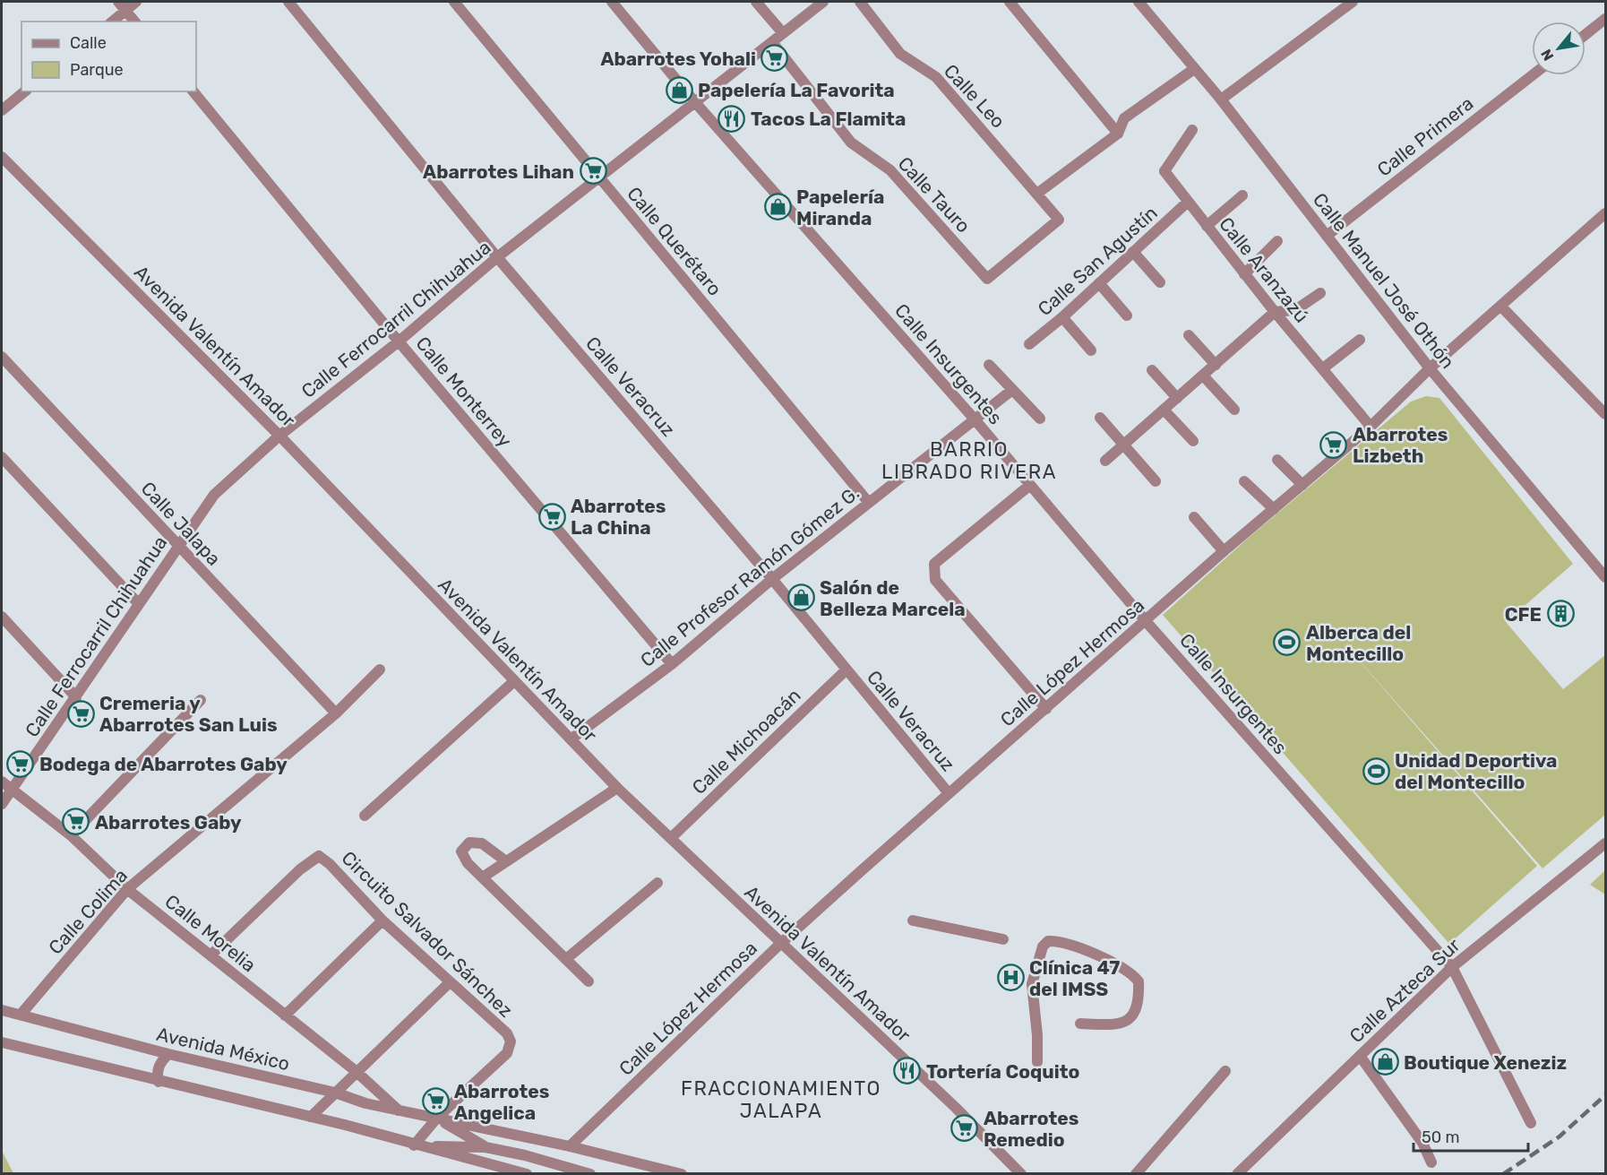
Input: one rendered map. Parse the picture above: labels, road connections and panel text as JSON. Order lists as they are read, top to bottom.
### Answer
{
  "streets": {
    "street": [
      "Calle Leo",
      "Calle Primera",
      "Calle Tauro",
      "Calle Querétaro",
      "Calle San Agustín",
      "Calle Aranzazú",
      "Calle Manuel José Othón",
      "Calle Ferrocarril Chihuahua",
      "Avenida Valentín Amador",
      "Calle Insurgentes",
      "Calle Veracruz",
      "Calle Monterrey",
      "Calle Jalapa",
      "Calle Profesor Ramón Gómez G.",
      "Calle López Hermosa",
      "Calle Michoacán",
      "Calle Colima",
      "Calle Morelia",
      "Circuito Salvador Sánchez",
      "Calle Azteca Sur",
      "Avenida México"
    ]
  },
  "crossings": [
    ["Calle Leo", "Calle Tauro"],
    ["Calle Primera", "Calle Manuel José Othón"],
    ["Calle Tauro", "Calle Ferrocarril Chihuahua"],
    ["Calle Querétaro", "Calle Ferrocarril Chihuahua"],
    ["Calle Querétaro", "Calle Profesor Ramón Gómez G."],
    ["Calle San Agustín", "Calle Aranzazú"],
    ["Calle Aranzazú", "Calle López Hermosa"],
    ["Calle Manuel José Othón", "Calle López Hermosa"],
    ["Calle Ferrocarril Chihuahua", "Avenida Valentín Amador"],
    ["Calle Ferrocarril Chihuahua", "Calle Insurgentes"],
    ["Calle Ferrocarril Chihuahua", "Calle Veracruz"],
    ["Calle Ferrocarril Chihuahua", "Calle Monterrey"],
    ["Calle Ferrocarril Chihuahua", "Calle Jalapa"],
    ["Calle Ferrocarril Chihuahua", "Calle Morelia"],
    ["Avenida Valentín Amador", "Calle Profesor Ramón Gómez G."],
    ["Avenida Valentín Amador", "Calle López Hermosa"],
    ["Avenida Valentín Amador", "Calle Michoacán"],
    ["Calle Insurgentes", "Calle Profesor Ramón Gómez G."],
    ["Calle Insurgentes", "Calle López Hermosa"],
    ["Calle Insurgentes", "Calle Azteca Sur"],
    ["Calle Veracruz", "Calle Profesor Ramón Gómez G."],
    ["Calle Veracruz", "Calle López Hermosa"],
    ["Calle Veracruz", "Calle Michoacán"],
    ["Calle Monterrey", "Calle Profesor Ramón Gómez G."],
    ["Calle Jalapa", "Calle Colima"],
    ["Calle López Hermosa", "Avenida México"],
    ["Calle Colima", "Calle Morelia"],
    ["Calle Colima", "Avenida México"],
    ["Calle Morelia", "Circuito Salvador Sánchez"],
    ["Calle Morelia", "Avenida México"],
    ["Circuito Salvador Sánchez", "Avenida México"]
  ],
  "districts": ["BARRIO LIBRADO RIVERA", "FRACCIONAMIENTO JALAPA"],
  "places": {
    "supermarket": [
      "Abarrotes Yohali",
      "Abarrotes Lihan",
      "Abarrotes Lizbeth",
      "Abarrotes La China",
      "Cremeria y Abarrotes San Luis",
      "Bodega de Abarrotes Gaby",
      "Abarrotes Gaby",
      "Abarrotes Angelica",
      "Abarrotes Remedio"
    ],
    "shop": [
      "Papelería La Favorita",
      "Papelería Miranda",
      "Salón de Belleza Marcela",
      "Boutique Xeneziz"
    ],
    "restaurant": ["Tacos La Flamita", "Tortería Coquito"],
    "building": ["CFE"],
    "sports": ["Alberca del Montecillo", "Unidad Deportiva del Montecillo"],
    "hospital": ["Clínica 47 del IMSS"]
  },
  "legend": ["Calle", "Parque"],
  "scale_bar": "50 m",
  "north": "bottom left"
}
